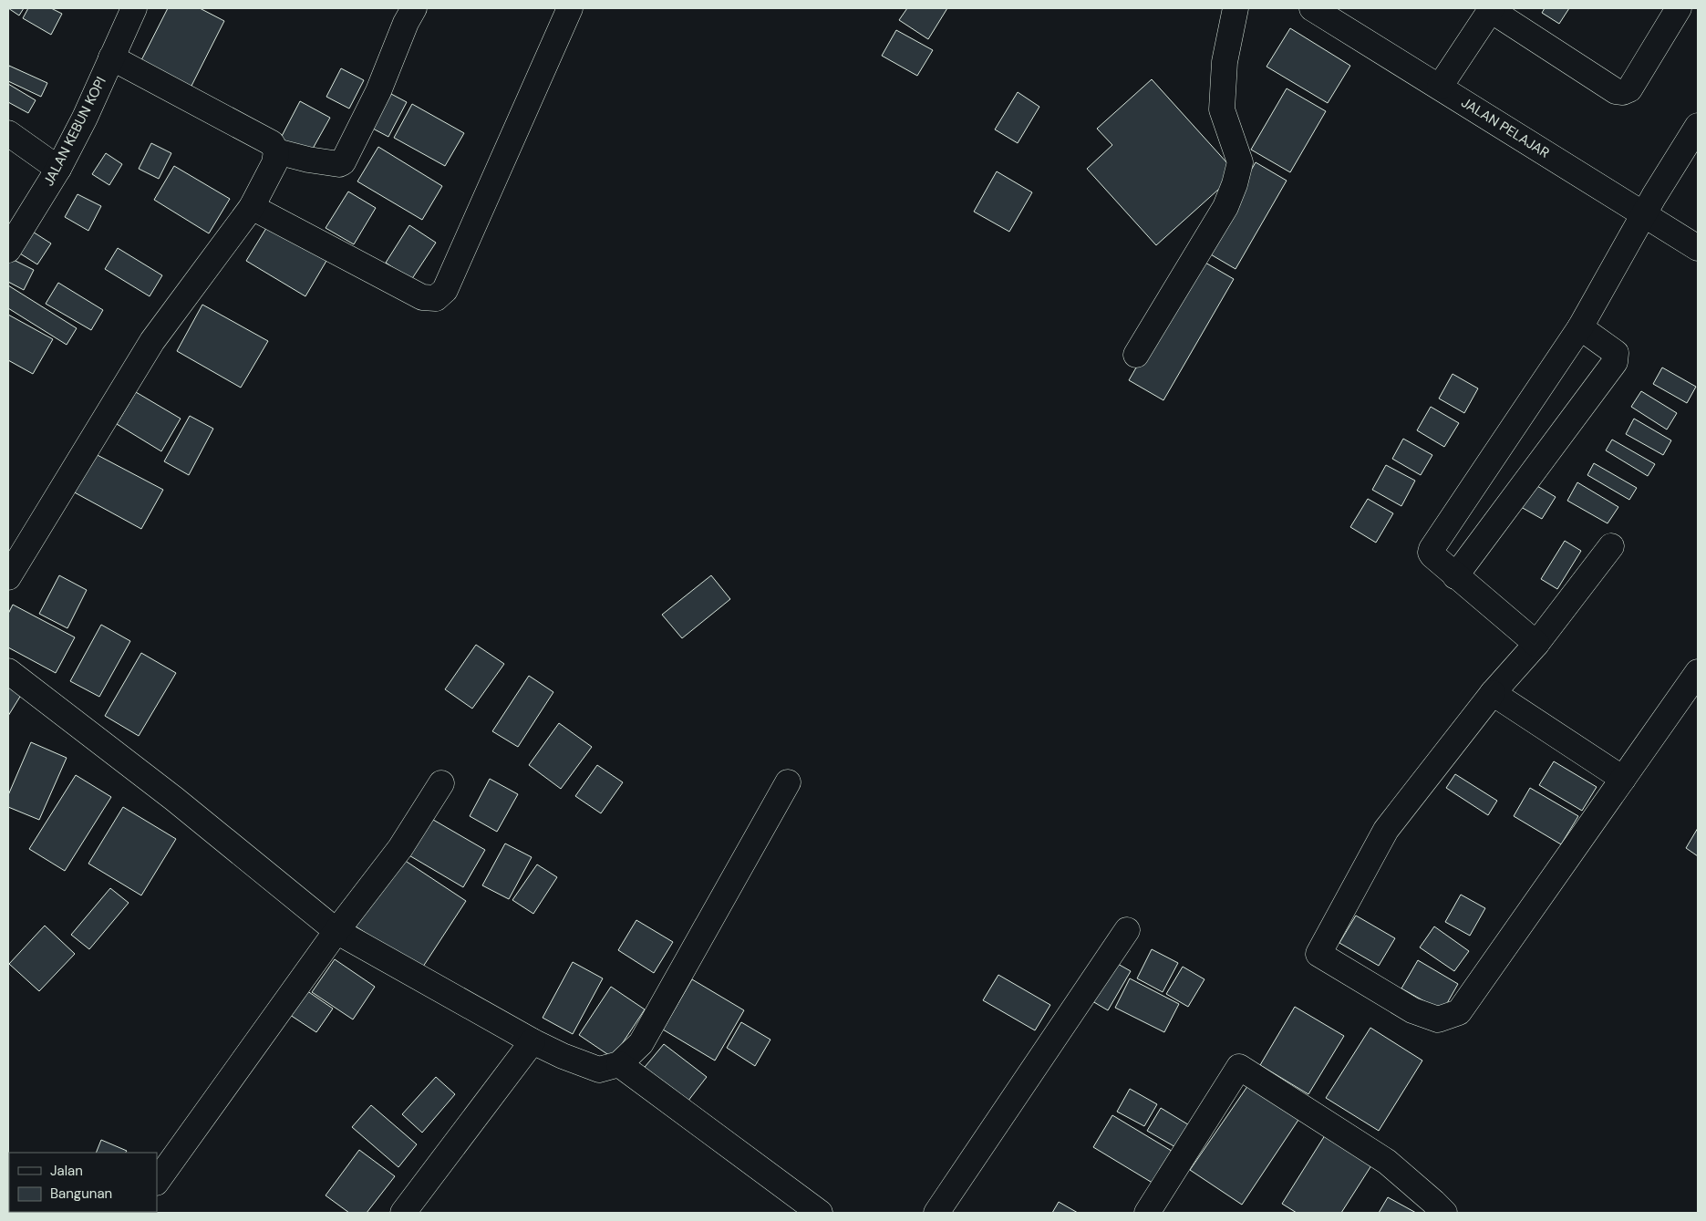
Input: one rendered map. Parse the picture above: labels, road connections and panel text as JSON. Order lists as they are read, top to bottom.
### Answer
{
  "streets": {
    "street": ["JALAN PELAJAR", "JALAN KEBUN KOPI"]
  },
  "legend": ["Jalan", "Bangunan"]
}
